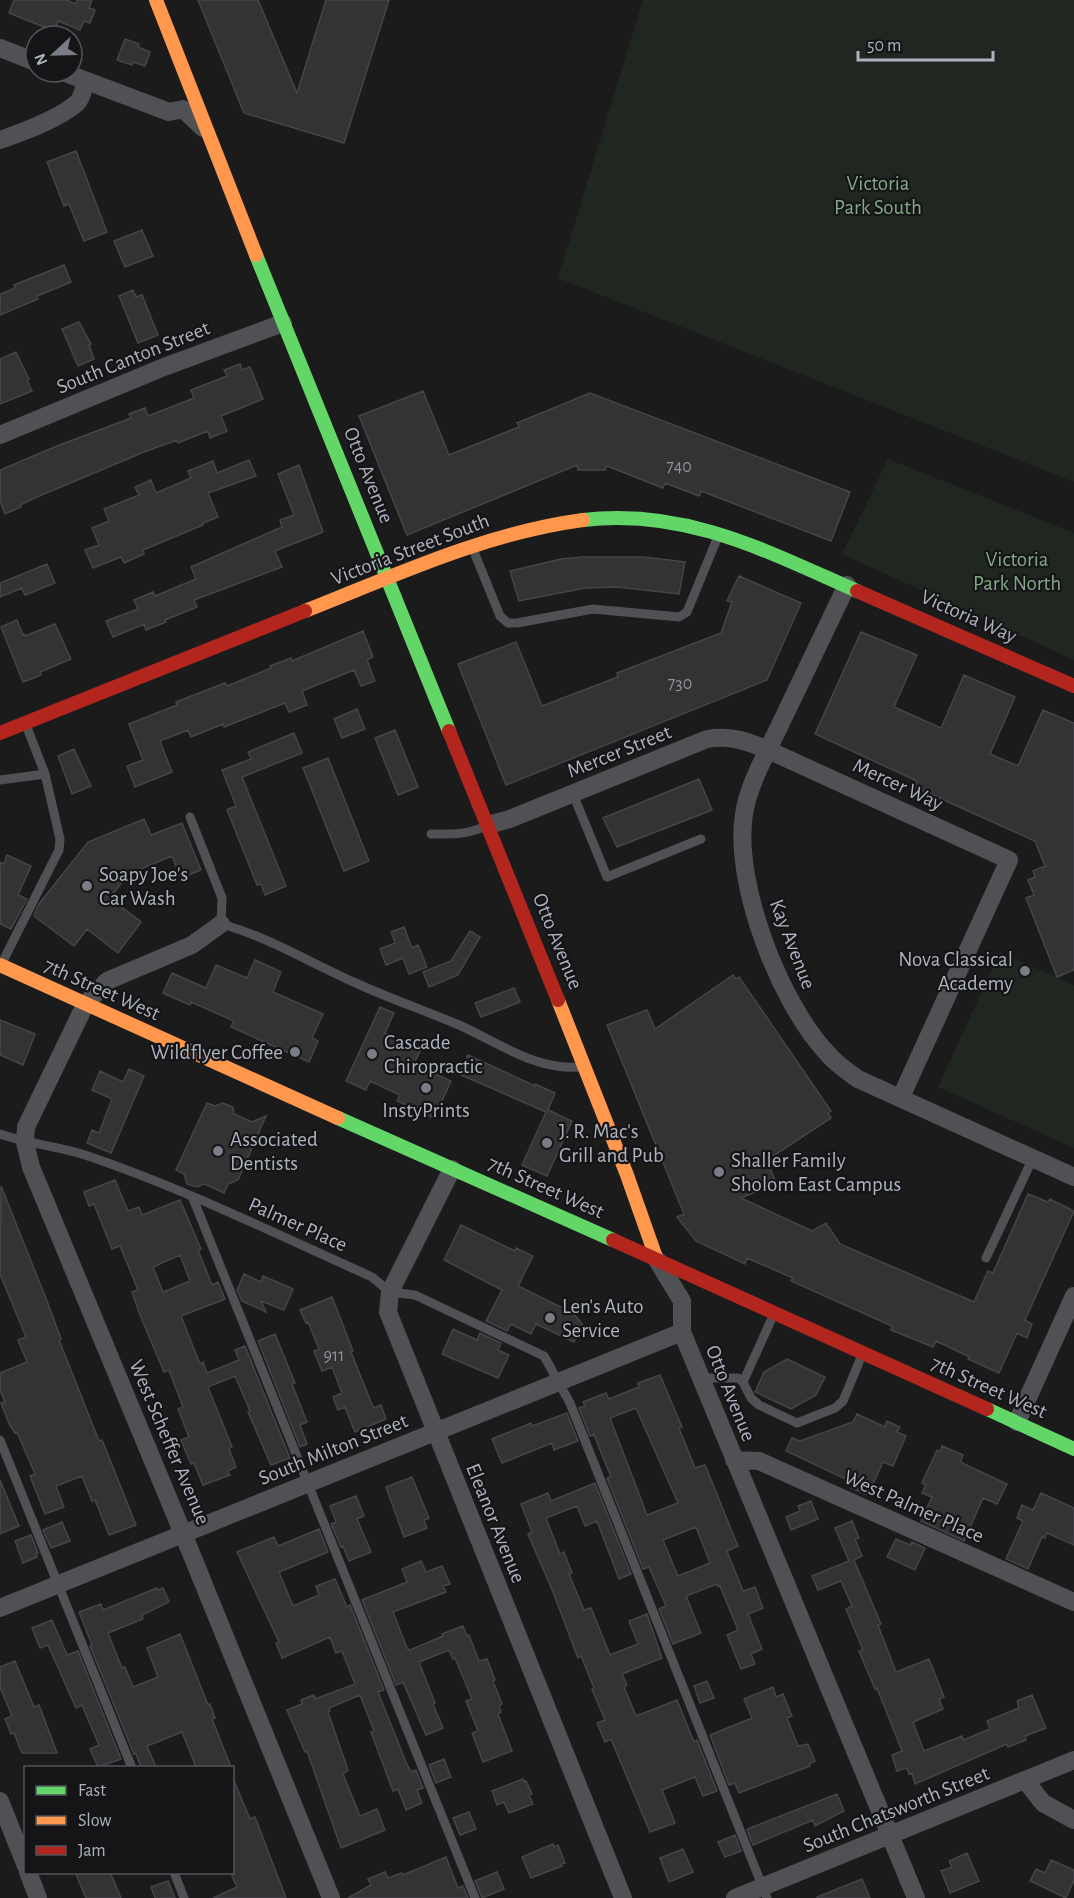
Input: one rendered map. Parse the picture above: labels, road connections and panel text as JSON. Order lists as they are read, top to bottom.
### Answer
{
  "streets": {
    "street": [
      "South Canton Street",
      "Otto Avenue",
      "Victoria Street South",
      "Victoria Way",
      "Mercer Street",
      "Mercer Way",
      "Kay Avenue",
      "7th Street West",
      "West Scheffer Avenue",
      "South Milton Street",
      "West Palmer Place",
      "Eleanor Avenue",
      "South Chatsworth Street"
    ],
    "lane": ["Palmer Place"]
  },
  "crossings": [
    ["South Canton Street", "Otto Avenue"],
    ["Otto Avenue", "Victoria Street South"],
    ["Otto Avenue", "Mercer Street"],
    ["Otto Avenue", "7th Street West"],
    ["Otto Avenue", "South Milton Street"],
    ["Otto Avenue", "West Palmer Place"],
    ["Otto Avenue", "South Chatsworth Street"],
    ["Victoria Street South", "Victoria Way"],
    ["Victoria Street South", "Kay Avenue"],
    ["Victoria Way", "Kay Avenue"],
    ["Mercer Street", "Mercer Way"],
    ["Mercer Street", "Kay Avenue"],
    ["Mercer Way", "Kay Avenue"],
    ["7th Street West", "West Scheffer Avenue"],
    ["7th Street West", "Eleanor Avenue"],
    ["Palmer Place", "West Scheffer Avenue"],
    ["Palmer Place", "South Milton Street"],
    ["Palmer Place", "Eleanor Avenue"],
    ["Palmer Place", "South Chatsworth Street"],
    ["West Scheffer Avenue", "South Milton Street"],
    ["South Milton Street", "Eleanor Avenue"]
  ],
  "parks": ["Victoria Park South", "Victoria Park North"],
  "places": [
    "Soapy Joe's Car Wash",
    "Nova Classical Academy",
    "Wildflyer Coffee",
    "Cascade Chiropractic",
    "InstyPrints",
    "J. R. Mac's Grill and Pub",
    "Associated Dentists",
    "Shaller Family Sholom East Campus",
    "Len's Auto Service"
  ],
  "house_numbers": ["740", "730", "911"],
  "legend": ["Fast", "Slow", "Jam"],
  "scale_bar": "50 m",
  "north": "left"
}
